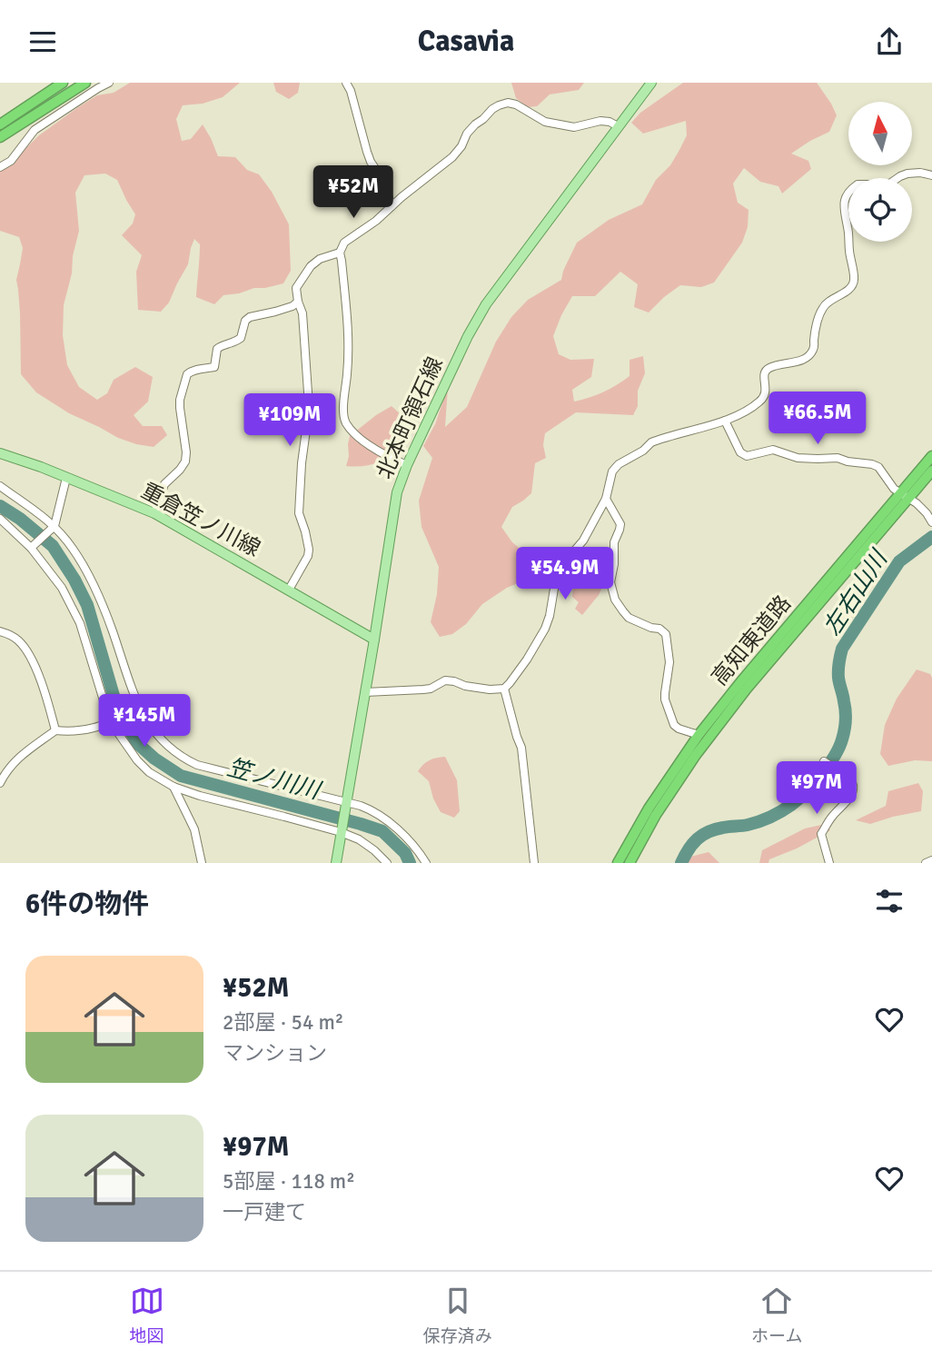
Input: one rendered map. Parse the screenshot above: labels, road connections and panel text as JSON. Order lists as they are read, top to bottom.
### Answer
{
  "streets": {
    "highway": ["高知東道路"],
    "main road": ["北本町領石線", "重倉笠ノ川線"]
  },
  "crossings": [
    ["北本町領石線", "重倉笠ノ川線"]
  ],
  "water": ["左右山川", "笠ノ川川"],
  "north": "top",
  "page": {
    "header": "Casavia",
    "price": [
      "¥52M",
      "¥66.5M",
      "¥109M",
      "¥54.9M",
      "¥145M",
      "¥97M"
    ],
    "heading": "6件の物件",
    "list": [
      {
        "name": "¥52M",
        "note": "2部屋 · 54 m² · マンション"
      },
      {
        "name": "¥97M",
        "note": "5部屋 · 118 m² · 一戸建て"
      }
    ],
    "tabs": ["地図", "保存済み", "ホーム"]
  }
}
